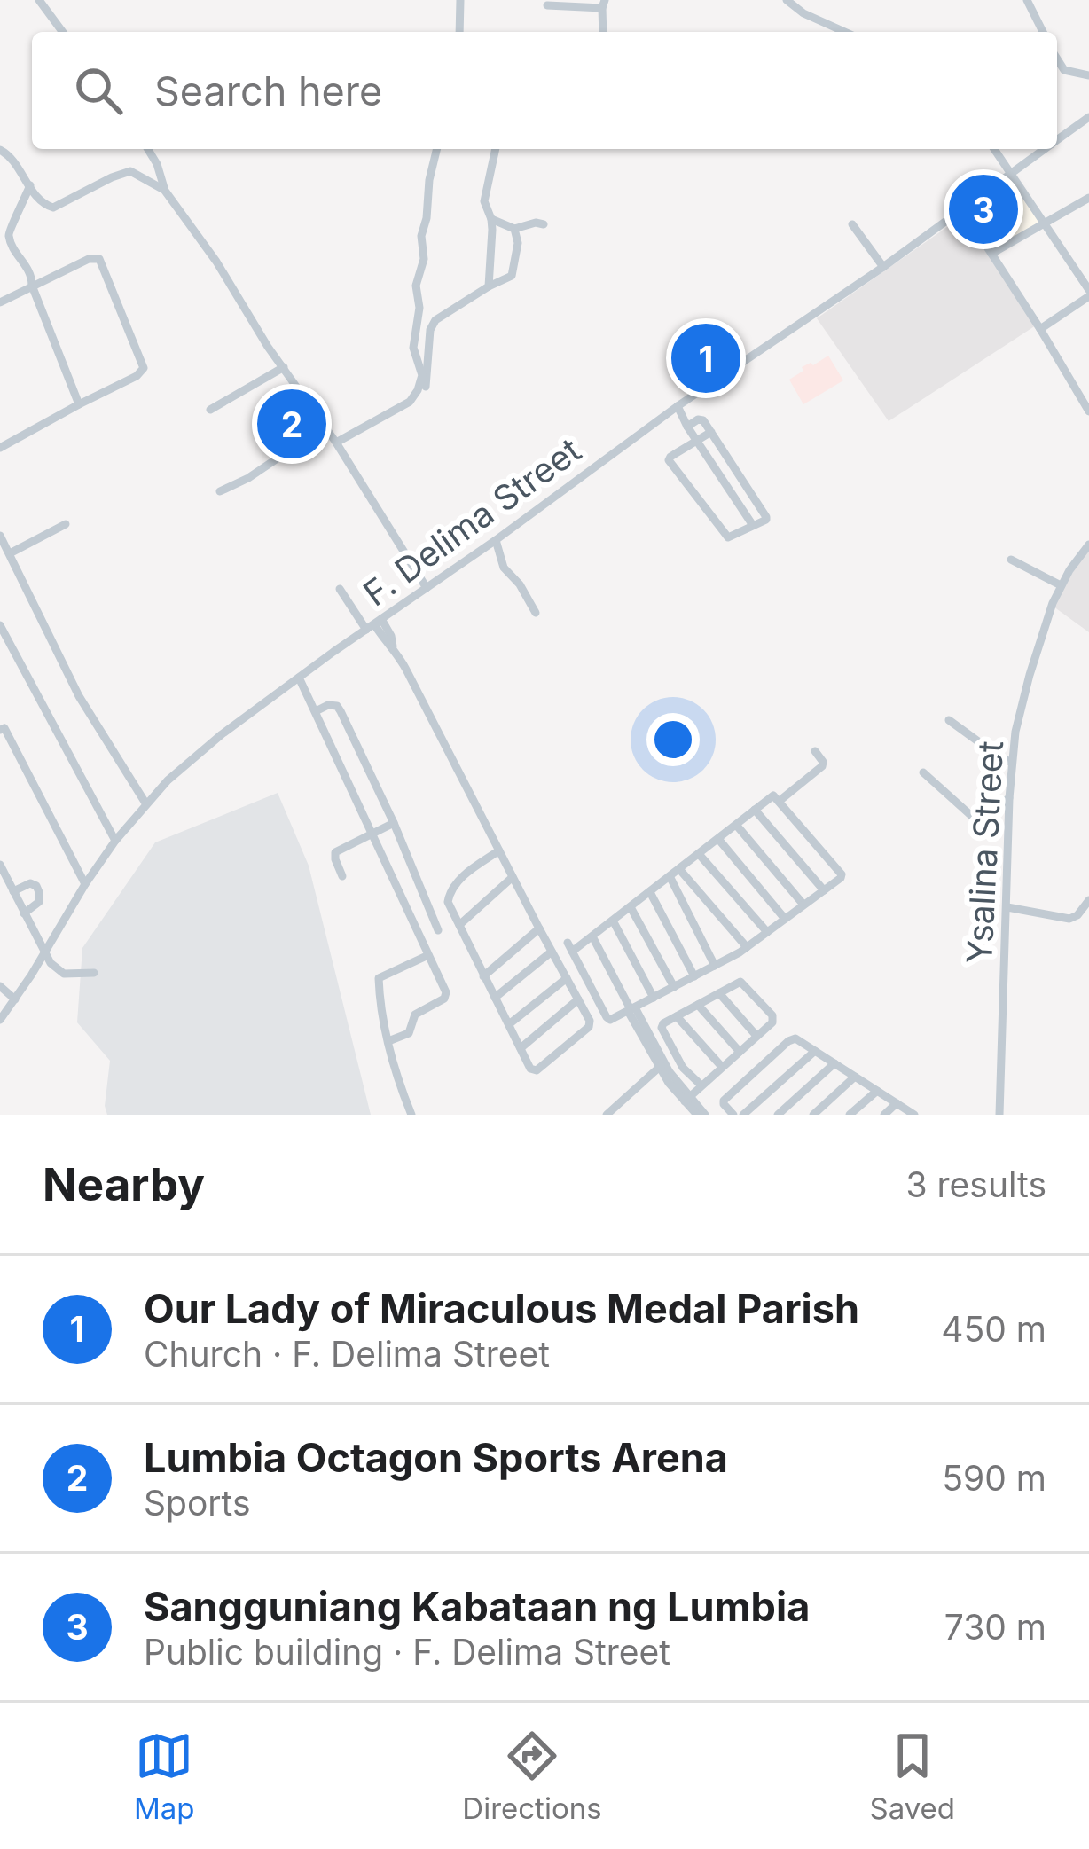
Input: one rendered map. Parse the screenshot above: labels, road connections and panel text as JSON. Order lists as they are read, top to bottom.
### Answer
{
  "streets": {
    "street": ["F. Delima Street", "Ysalina Street"]
  },
  "page": {
    "search": "Search here",
    "pins": ["3", "1", "2"],
    "heading": ["Nearby", "3 results"],
    "list": [
      {
        "mark": "1",
        "name": "Our Lady of Miraculous Medal Parish",
        "note": "Church · F. Delima Street",
        "value": "450 m"
      },
      {
        "mark": "2",
        "name": "Lumbia Octagon Sports Arena",
        "note": "Sports",
        "value": "590 m"
      },
      {
        "mark": "3",
        "name": "Sangguniang Kabataan ng Lumbia",
        "note": "Public building · F. Delima Street",
        "value": "730 m"
      }
    ],
    "nav": ["Map", "Directions", "Saved"]
  }
}
